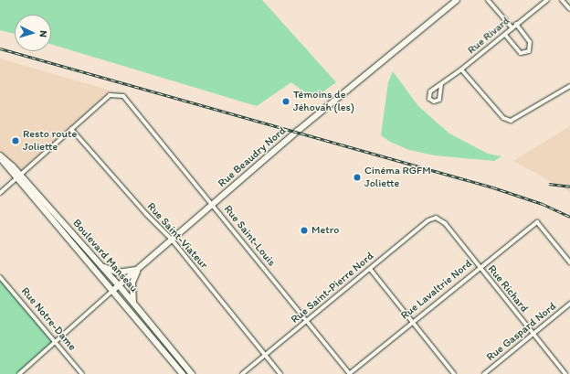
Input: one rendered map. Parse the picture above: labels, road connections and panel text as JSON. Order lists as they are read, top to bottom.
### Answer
{
  "streets": {
    "main road": ["Rue Beaudry Nord", "Boulevard Manseau"],
    "street": [
      "Rue Rivard",
      "Rue Saint-Viateur",
      "Rue Saint-Louis",
      "Rue Saint-Pierre Nord",
      "Rue Richard",
      "Rue Lavaltrie Nord",
      "Rue Notre-Dame",
      "Rue Gaspard Nord"
    ]
  },
  "crossings": [
    ["Rue Beaudry Nord", "Rue Saint-Viateur"],
    ["Rue Beaudry Nord", "Rue Saint-Louis"],
    ["Rue Beaudry Nord", "Boulevard Manseau"],
    ["Rue Saint-Viateur", "Rue Saint-Louis"],
    ["Rue Saint-Viateur", "Rue Saint-Pierre Nord"],
    ["Rue Saint-Louis", "Rue Saint-Pierre Nord"],
    ["Rue Saint-Louis", "Rue Lavaltrie Nord"],
    ["Rue Saint-Pierre Nord", "Rue Richard"],
    ["Rue Richard", "Rue Lavaltrie Nord"],
    ["Rue Richard", "Rue Gaspard Nord"]
  ],
  "places": [
    "Témoins de Jéhovah (les)",
    "Resto route Joliette",
    "Cinéma RGFM Joliette",
    "Metro"
  ],
  "north": "right"
}
